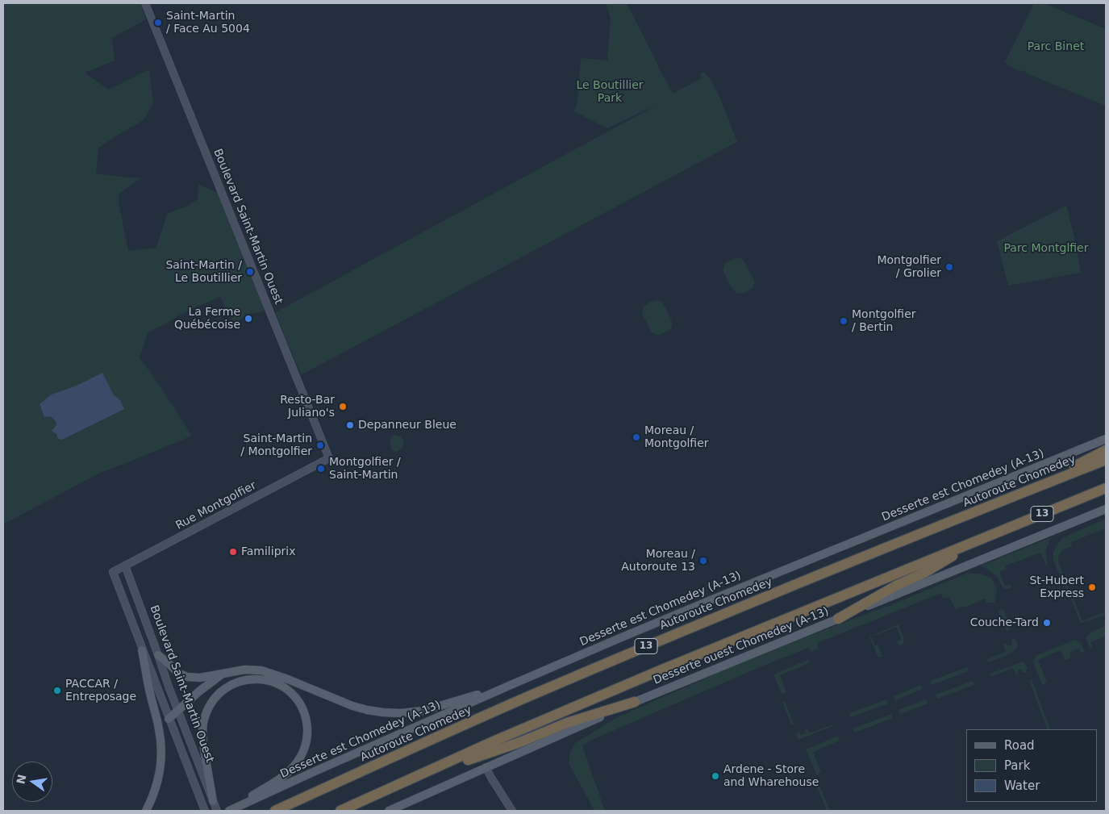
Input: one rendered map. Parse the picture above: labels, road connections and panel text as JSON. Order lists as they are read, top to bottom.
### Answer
{
  "streets": {
    "highway": ["Autoroute Chomedey", "13"],
    "main road": [
      "Boulevard Saint-Martin Ouest",
      "Desserte est Chomedey (A-13)",
      "Rue Montgolfier",
      "Desserte ouest Chomedey (A-13)"
    ]
  },
  "crossings": [
    ["Boulevard Saint-Martin Ouest", "Rue Montgolfier"]
  ],
  "parks": ["Parc Binet", "Le Boutillier Park", "Parc Montglfier"],
  "places": [
    "Saint-Martin / Face Au 5004",
    "Montgolfier / Grolier",
    "Saint-Martin / Le Boutillier",
    "La Ferme Québécoise",
    "Montgolfier / Bertin",
    "Resto-Bar Juliano's",
    "Depanneur Bleue",
    "Moreau / Montgolfier",
    "Saint-Martin / Montgolfier",
    "Montgolfier / Saint-Martin",
    "Familiprix",
    "Moreau / Autoroute 13",
    "St-Hubert Express",
    "Couche-Tard",
    "PACCAR / Entreposage",
    "Ardene - Store and Wharehouse"
  ],
  "legend": ["Road", "Park", "Water"],
  "north": "left"
}
